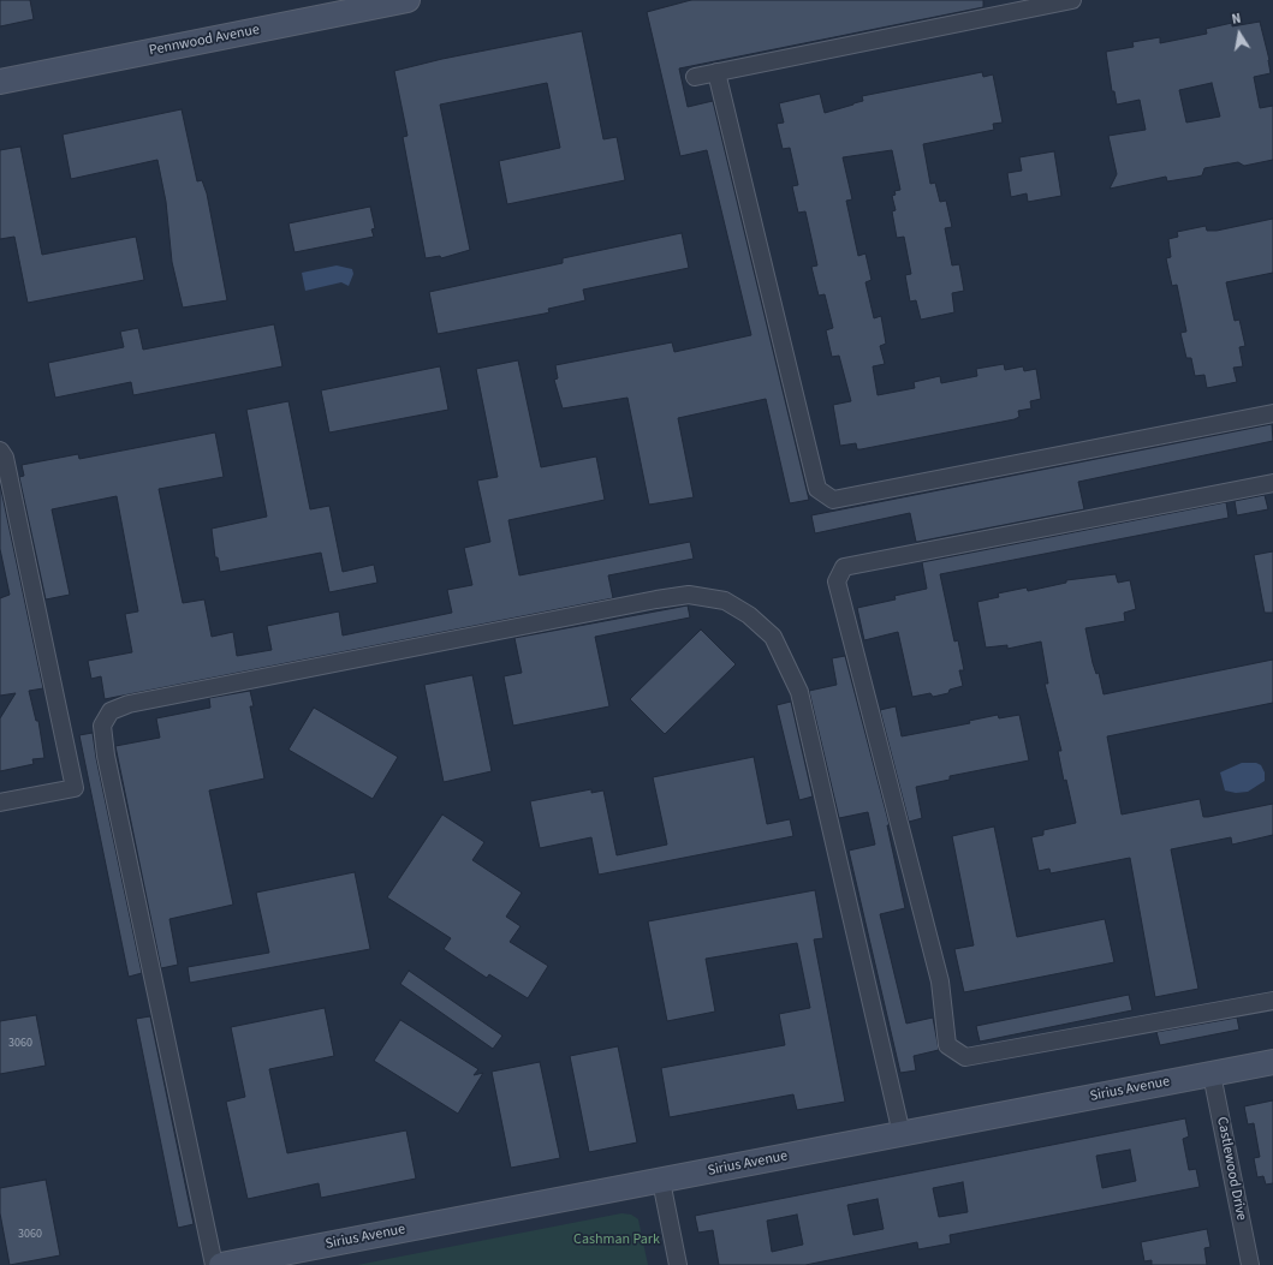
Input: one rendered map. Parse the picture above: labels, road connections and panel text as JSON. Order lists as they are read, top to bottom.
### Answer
{
  "streets": {
    "street": ["Pennwood Avenue", "Sirius Avenue", "Castlewood Drive"]
  },
  "crossings": [
    ["Sirius Avenue", "Castlewood Drive"]
  ],
  "parks": ["Cashman Park"],
  "house_numbers": ["3060", "3060"],
  "north": "top"
}
